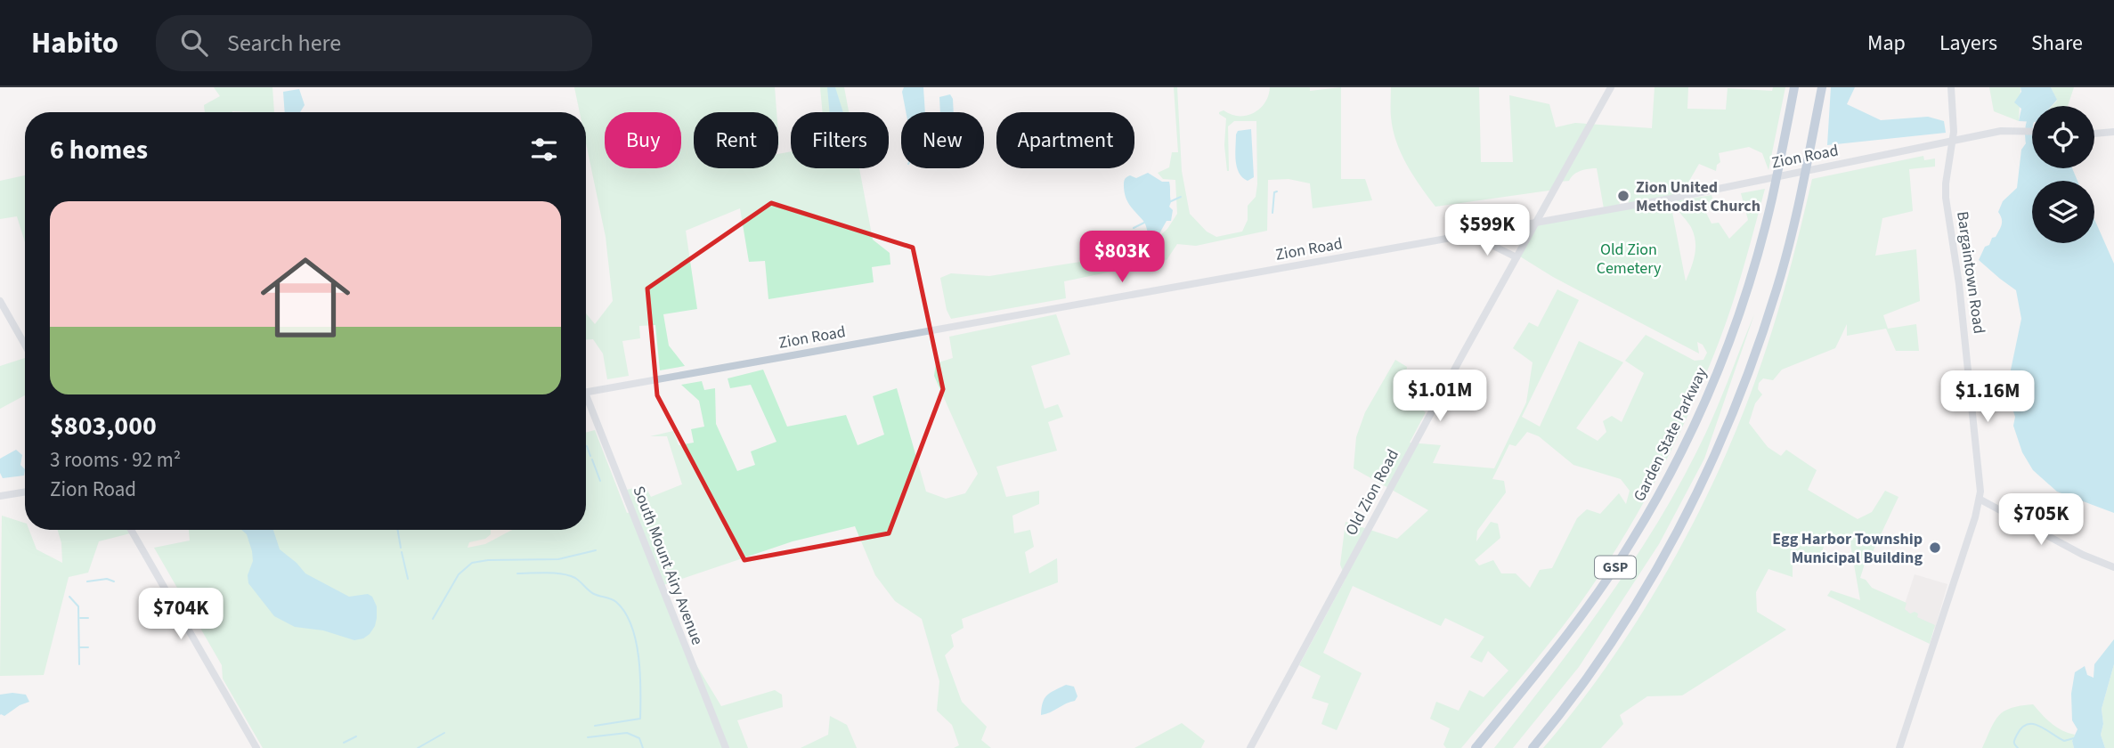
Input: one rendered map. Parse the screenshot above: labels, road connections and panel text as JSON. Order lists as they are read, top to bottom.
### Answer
{
  "streets": {
    "highway": ["Garden State Parkway", "GSP"],
    "street": [
      "Zion Road",
      "Bargaintown Road",
      "Old Zion Road",
      "South Mount Airy Avenue"
    ]
  },
  "crossings": [
    ["Zion Road", "Bargaintown Road"],
    ["Zion Road", "Old Zion Road"]
  ],
  "parks": ["Old Zion Cemetery"],
  "places": ["Zion United Methodist Church", "Egg Harbor Township Municipal Building"],
  "page": {
    "header": "Habito",
    "search": "Search here",
    "nav": ["Map", "Layers", "Share"],
    "chip": [
      "Buy",
      "Rent",
      "Filters",
      "New",
      "Apartment"
    ],
    "heading": "6 homes",
    "list": [
      {
        "name": "$803,000",
        "note": "3 rooms · 92 m² · Zion Road"
      }
    ],
    "price": [
      "$599K",
      "$803K",
      "$1.01M",
      "$1.16M",
      "$705K",
      "$704K"
    ]
  }
}
